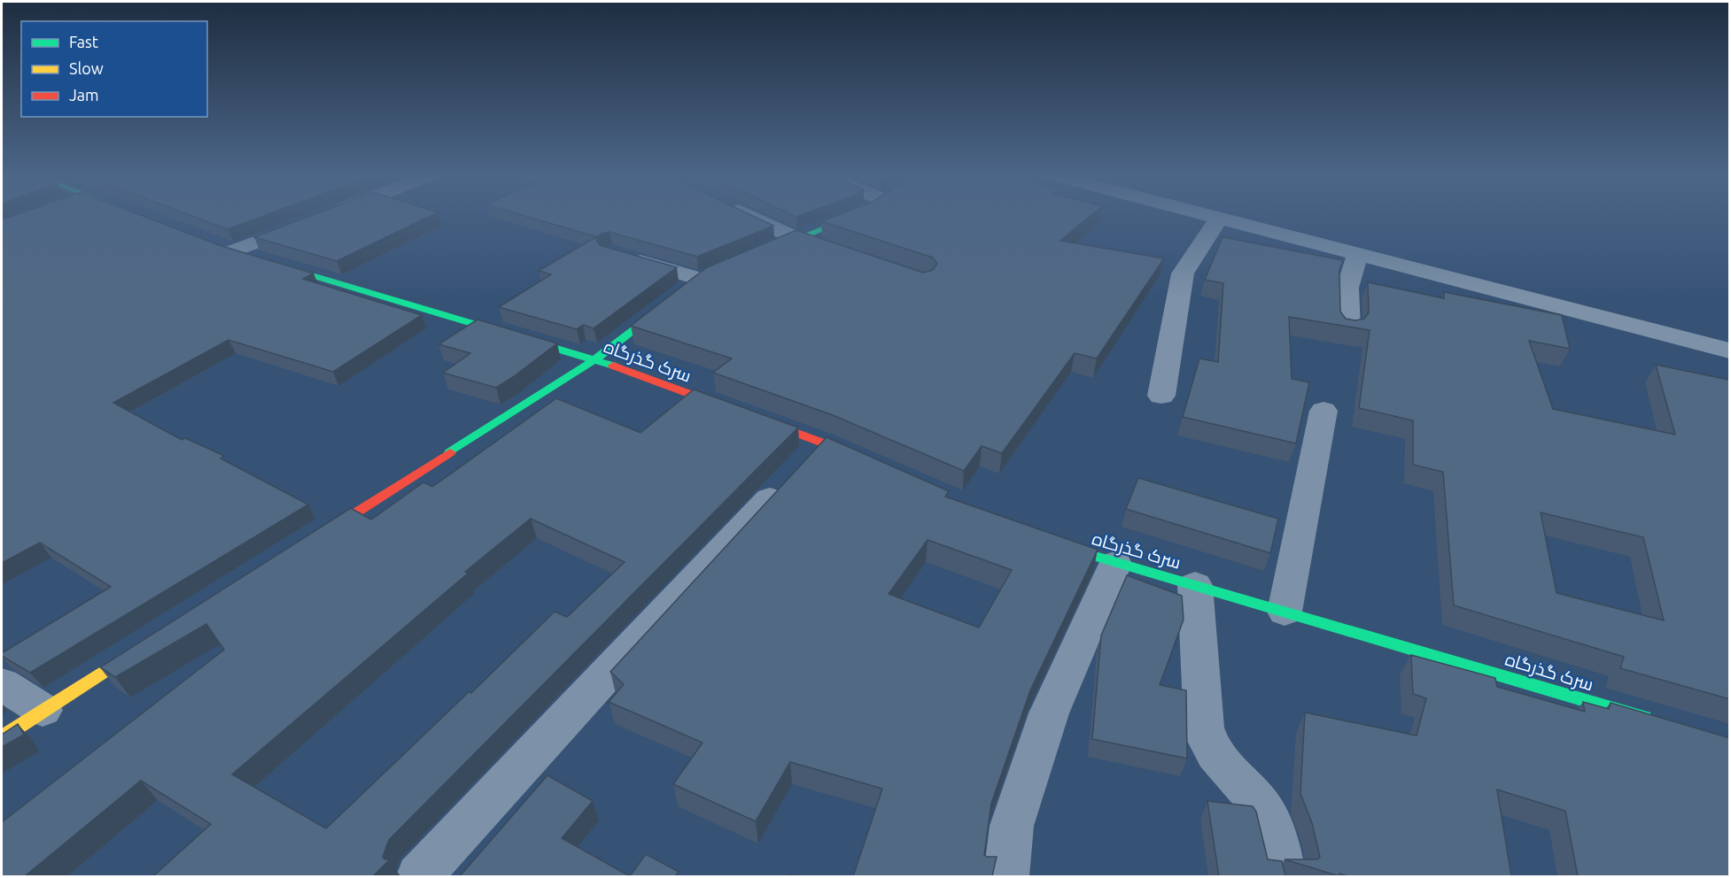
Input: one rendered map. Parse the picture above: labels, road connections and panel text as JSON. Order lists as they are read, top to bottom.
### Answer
{
  "streets": {
    "street": ["سرک گذرگاه"]
  },
  "legend": ["Fast", "Slow", "Jam"]
}
